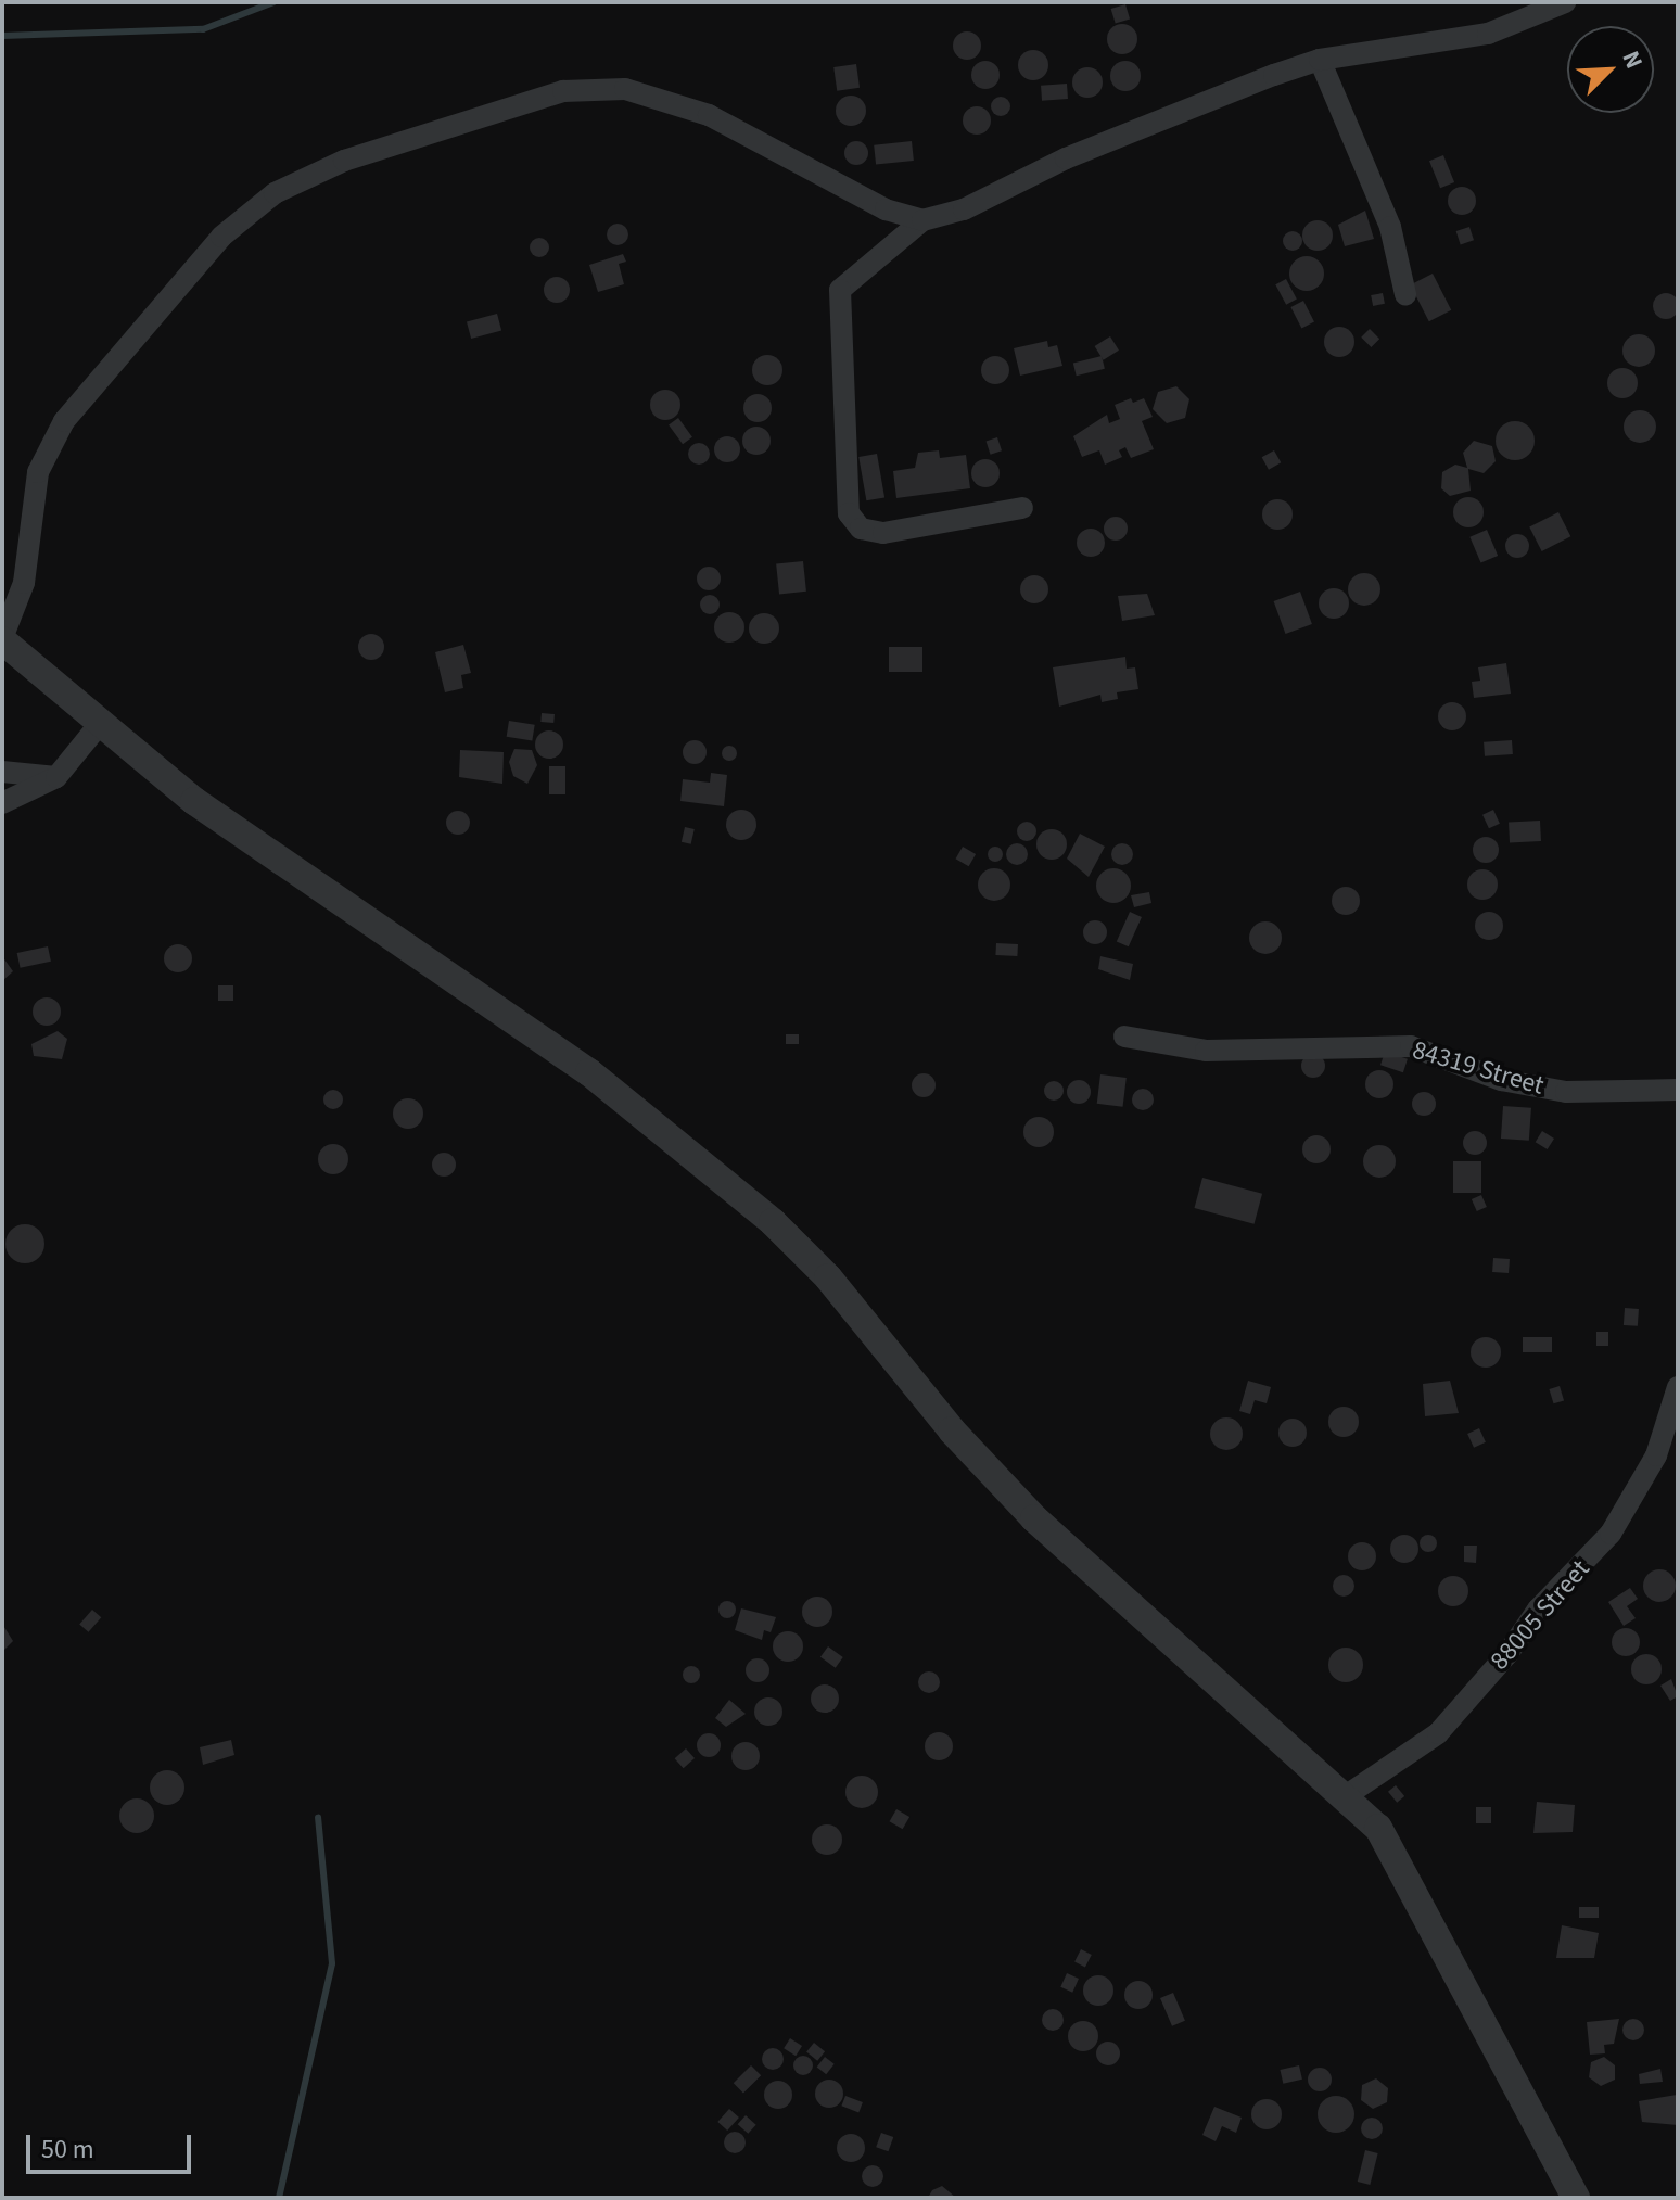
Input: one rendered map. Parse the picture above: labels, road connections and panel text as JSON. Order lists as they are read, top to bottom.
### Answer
{
  "streets": {
    "street": ["84319 Street", "88005 Street"]
  },
  "scale_bar": "50 m",
  "north": "top right"
}
